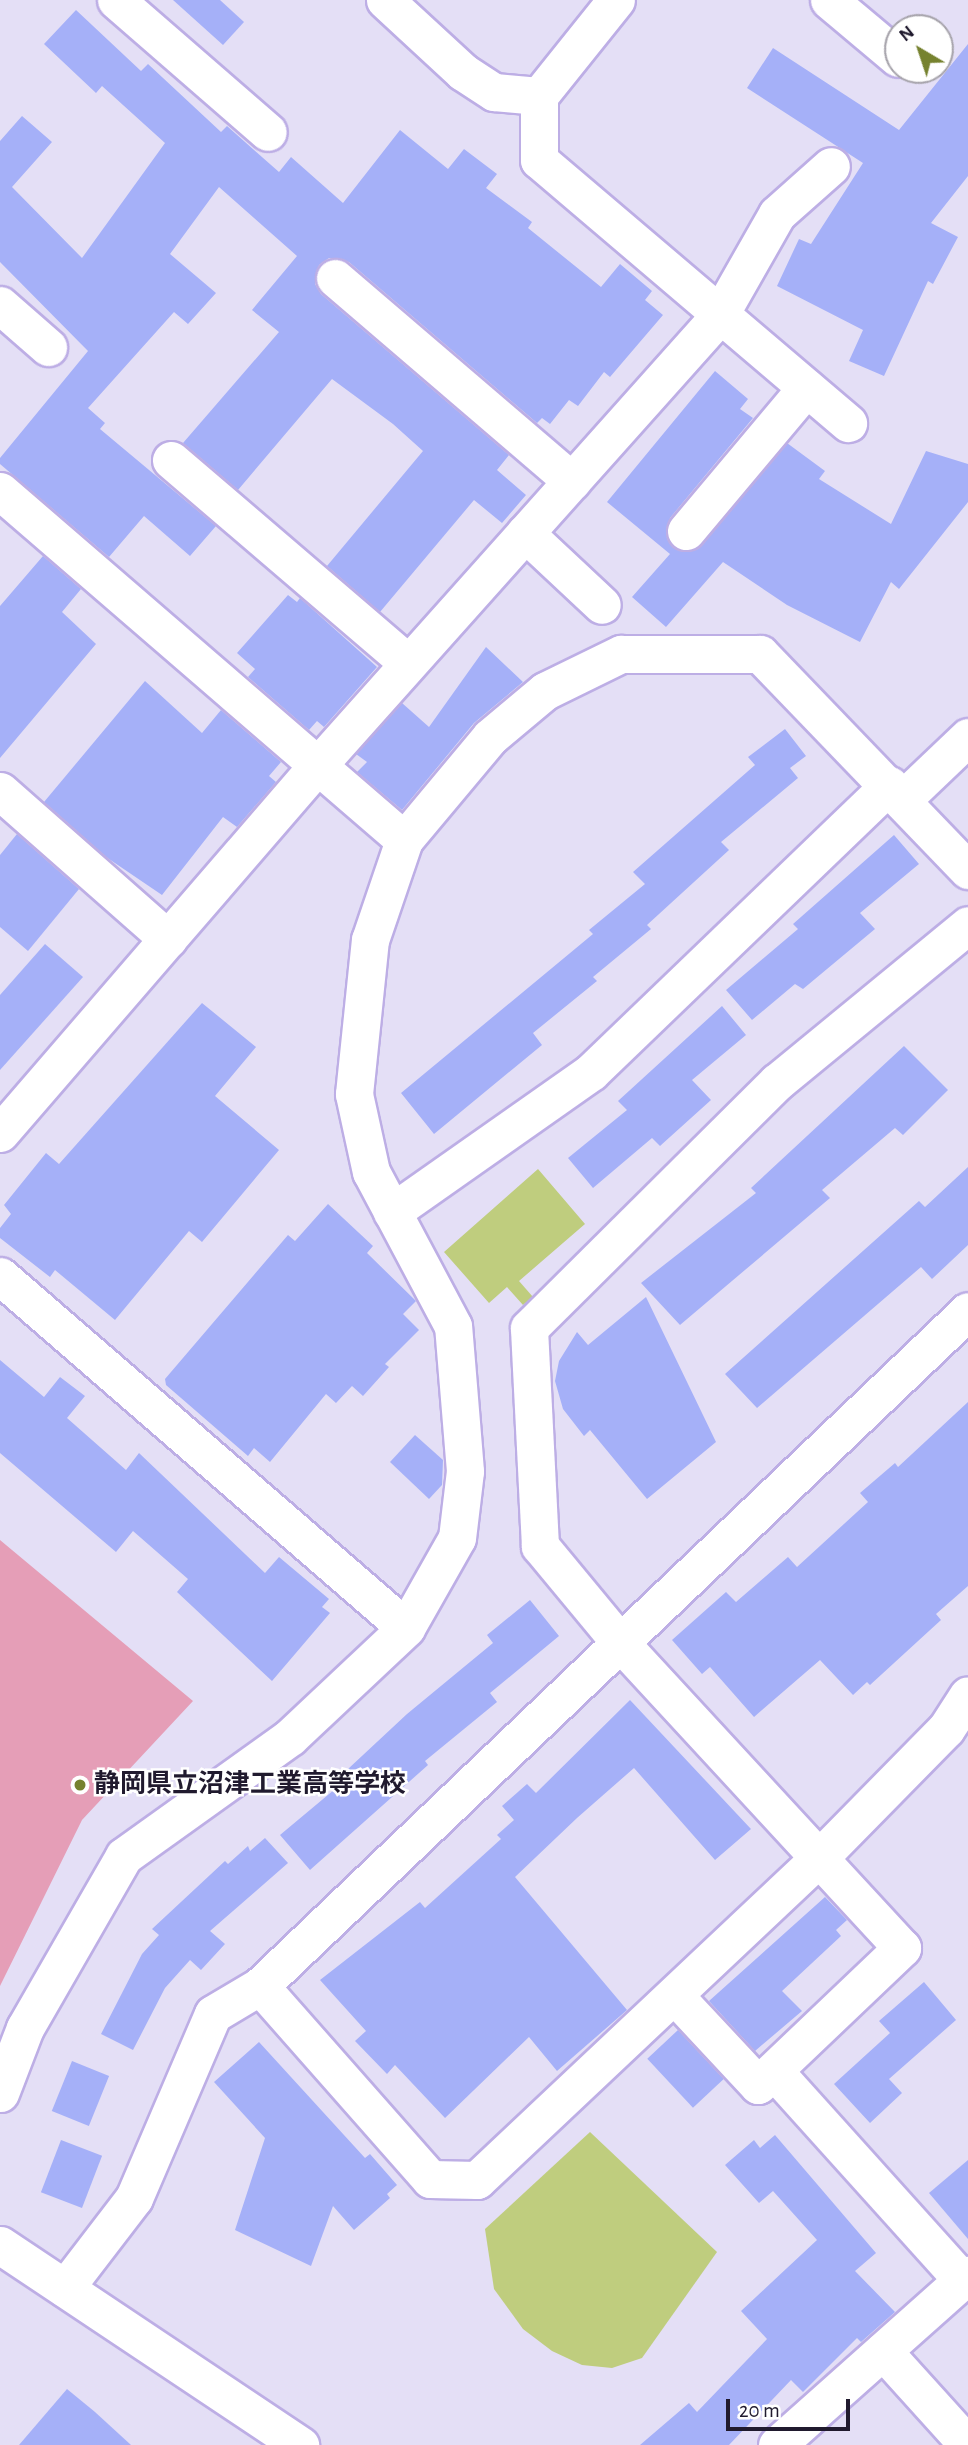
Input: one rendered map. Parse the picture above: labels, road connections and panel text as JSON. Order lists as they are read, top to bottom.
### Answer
{
  "places": ["静岡県立沼津工業高等学校"],
  "scale_bar": "20 m",
  "north": "top left"
}
